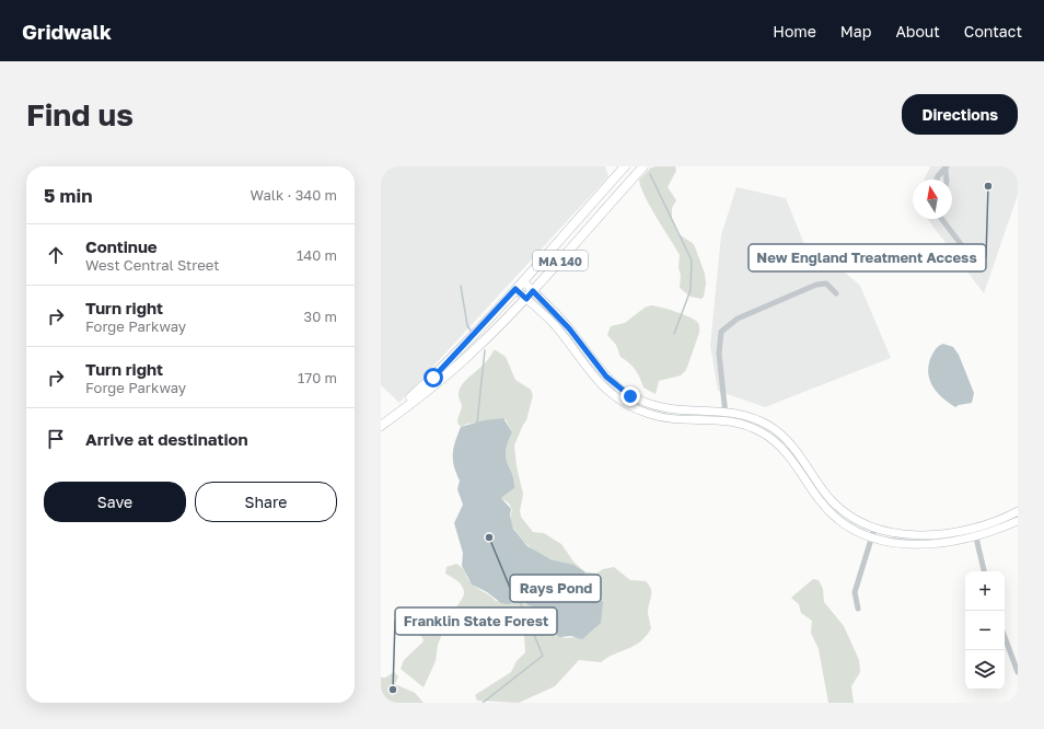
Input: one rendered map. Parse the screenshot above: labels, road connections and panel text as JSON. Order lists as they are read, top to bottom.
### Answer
{
  "streets": {
    "main road": ["MA 140"]
  },
  "places": ["New England Treatment Access", "Rays Pond", "Franklin State Forest"],
  "north": "top",
  "page": {
    "header": "Gridwalk",
    "nav": [
      "Home",
      "Map",
      "About",
      "Contact"
    ],
    "buttons": [
      "Directions",
      ["Save", "Share"]
    ],
    "title": "Find us",
    "heading": ["5 min", "Walk · 340 m"],
    "list": [
      ["Continue", "West Central Street", "140 m"],
      ["Turn right", "Forge Parkway", "30 m"],
      ["Turn right", "Forge Parkway", "170 m"],
      "Arrive at destination"
    ],
    "map_buttons": ["+", "−"]
  }
}
